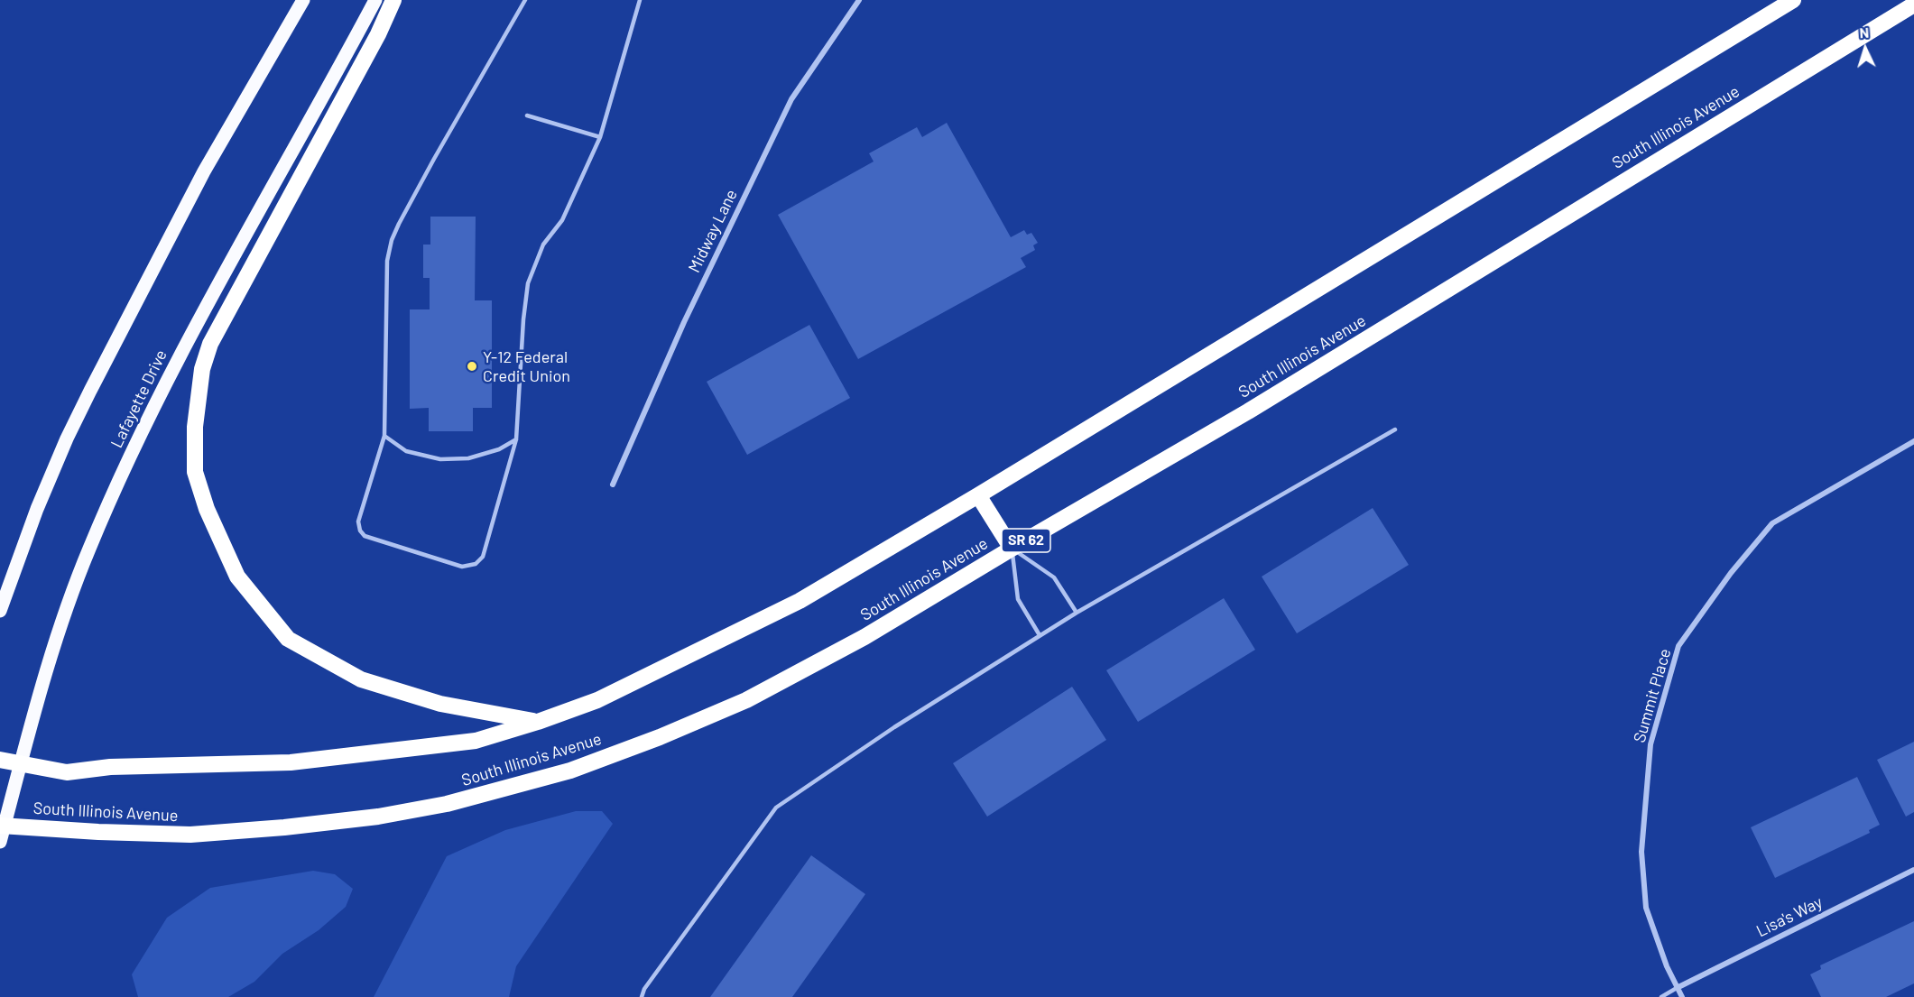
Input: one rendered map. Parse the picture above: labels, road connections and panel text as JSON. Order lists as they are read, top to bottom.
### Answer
{
  "streets": {
    "highway": ["South Illinois Avenue", "SR 62"],
    "main road": ["Lafayette Drive"],
    "street": ["Midway Lane", "Summit Place", "Lisa's Way"]
  },
  "crossings": [
    ["South Illinois Avenue", "Lafayette Drive"],
    ["Summit Place", "Lisa's Way"]
  ],
  "places": ["Y-12 Federal Credit Union"],
  "north": "top"
}
